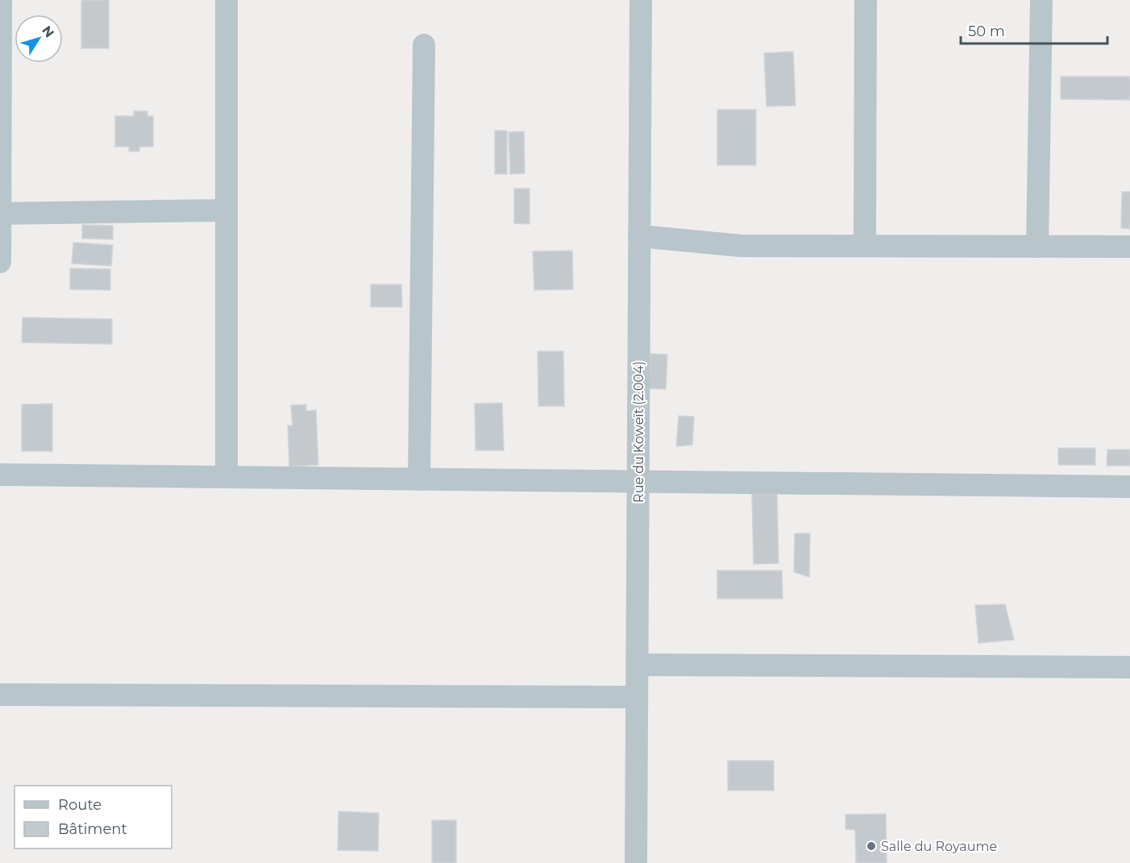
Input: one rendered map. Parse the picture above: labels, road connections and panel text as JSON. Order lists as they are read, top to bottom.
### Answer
{
  "streets": {
    "street": ["Rue du Koweït (2.004)"]
  },
  "places": ["Salle du Royaume"],
  "legend": ["Route", "Bâtiment"],
  "scale_bar": "50 m",
  "north": "top right"
}
